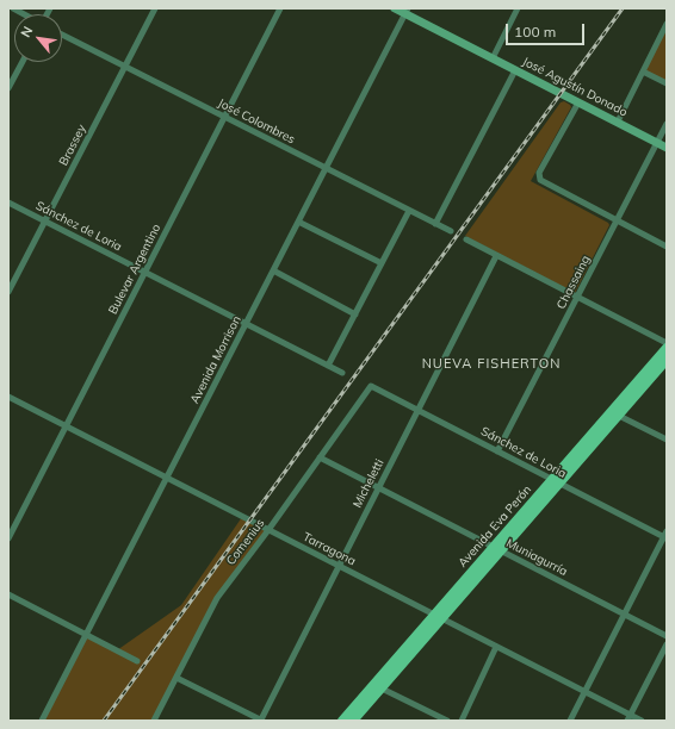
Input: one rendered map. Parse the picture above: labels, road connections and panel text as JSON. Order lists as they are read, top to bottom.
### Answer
{
  "streets": {
    "main road": ["Avenida Eva Perón"],
    "street": [
      "José Agustín Donado",
      "José Colombres",
      "Brassey",
      "Sánchez de Loria",
      "Bulevar Argentino",
      "Chassaing",
      "Avenida Morrison",
      "Micheletti",
      "Comenius",
      "Tarragona",
      "Muniagurría"
    ]
  },
  "crossings": [
    ["José Agustín Donado", "Chassaing"],
    ["José Agustín Donado", "Avenida Morrison"],
    ["José Colombres", "Brassey"],
    ["José Colombres", "Bulevar Argentino"],
    ["José Colombres", "Avenida Morrison"],
    ["Brassey", "Sánchez de Loria"],
    ["Sánchez de Loria", "Bulevar Argentino"],
    ["Sánchez de Loria", "Chassaing"],
    ["Sánchez de Loria", "Avenida Morrison"],
    ["Sánchez de Loria", "Micheletti"],
    ["Sánchez de Loria", "Avenida Eva Perón"],
    ["Sánchez de Loria", "Comenius"],
    ["Bulevar Argentino", "Tarragona"],
    ["Avenida Morrison", "Tarragona"],
    ["Micheletti", "Tarragona"],
    ["Micheletti", "Muniagurría"],
    ["Avenida Eva Perón", "Tarragona"],
    ["Avenida Eva Perón", "Muniagurría"],
    ["Comenius", "Tarragona"],
    ["Comenius", "Muniagurría"]
  ],
  "districts": ["NUEVA FISHERTON"],
  "scale_bar": "100 m",
  "north": "top left"
}
